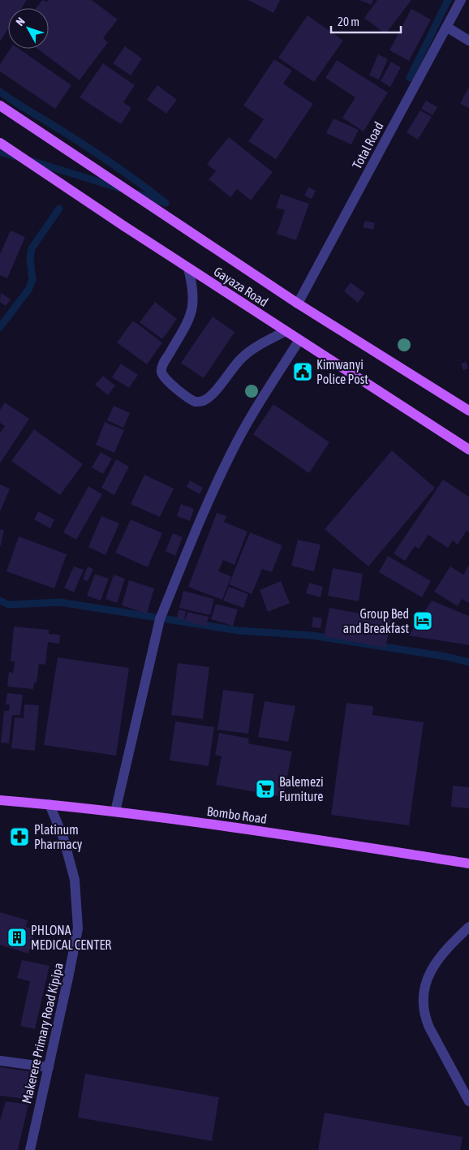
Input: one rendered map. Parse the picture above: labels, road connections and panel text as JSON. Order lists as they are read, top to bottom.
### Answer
{
  "streets": {
    "main road": ["Gayaza Road", "Bombo Road"],
    "street": ["Total Road", "Makerere Primary Road Kipipa"]
  },
  "crossings": [
    ["Total Road", "Gayaza Road"],
    ["Bombo Road", "Makerere Primary Road Kipipa"]
  ],
  "places": {
    "public building": ["Kimwanyi Police Post"],
    "hotel": ["Group Bed and Breakfast"],
    "supermarket": ["Balemezi Furniture"],
    "pharmacy": ["Platinum Pharmacy"],
    "building": ["PHLONA MEDICAL CENTER"]
  },
  "scale_bar": "20 m",
  "north": "top left"
}
